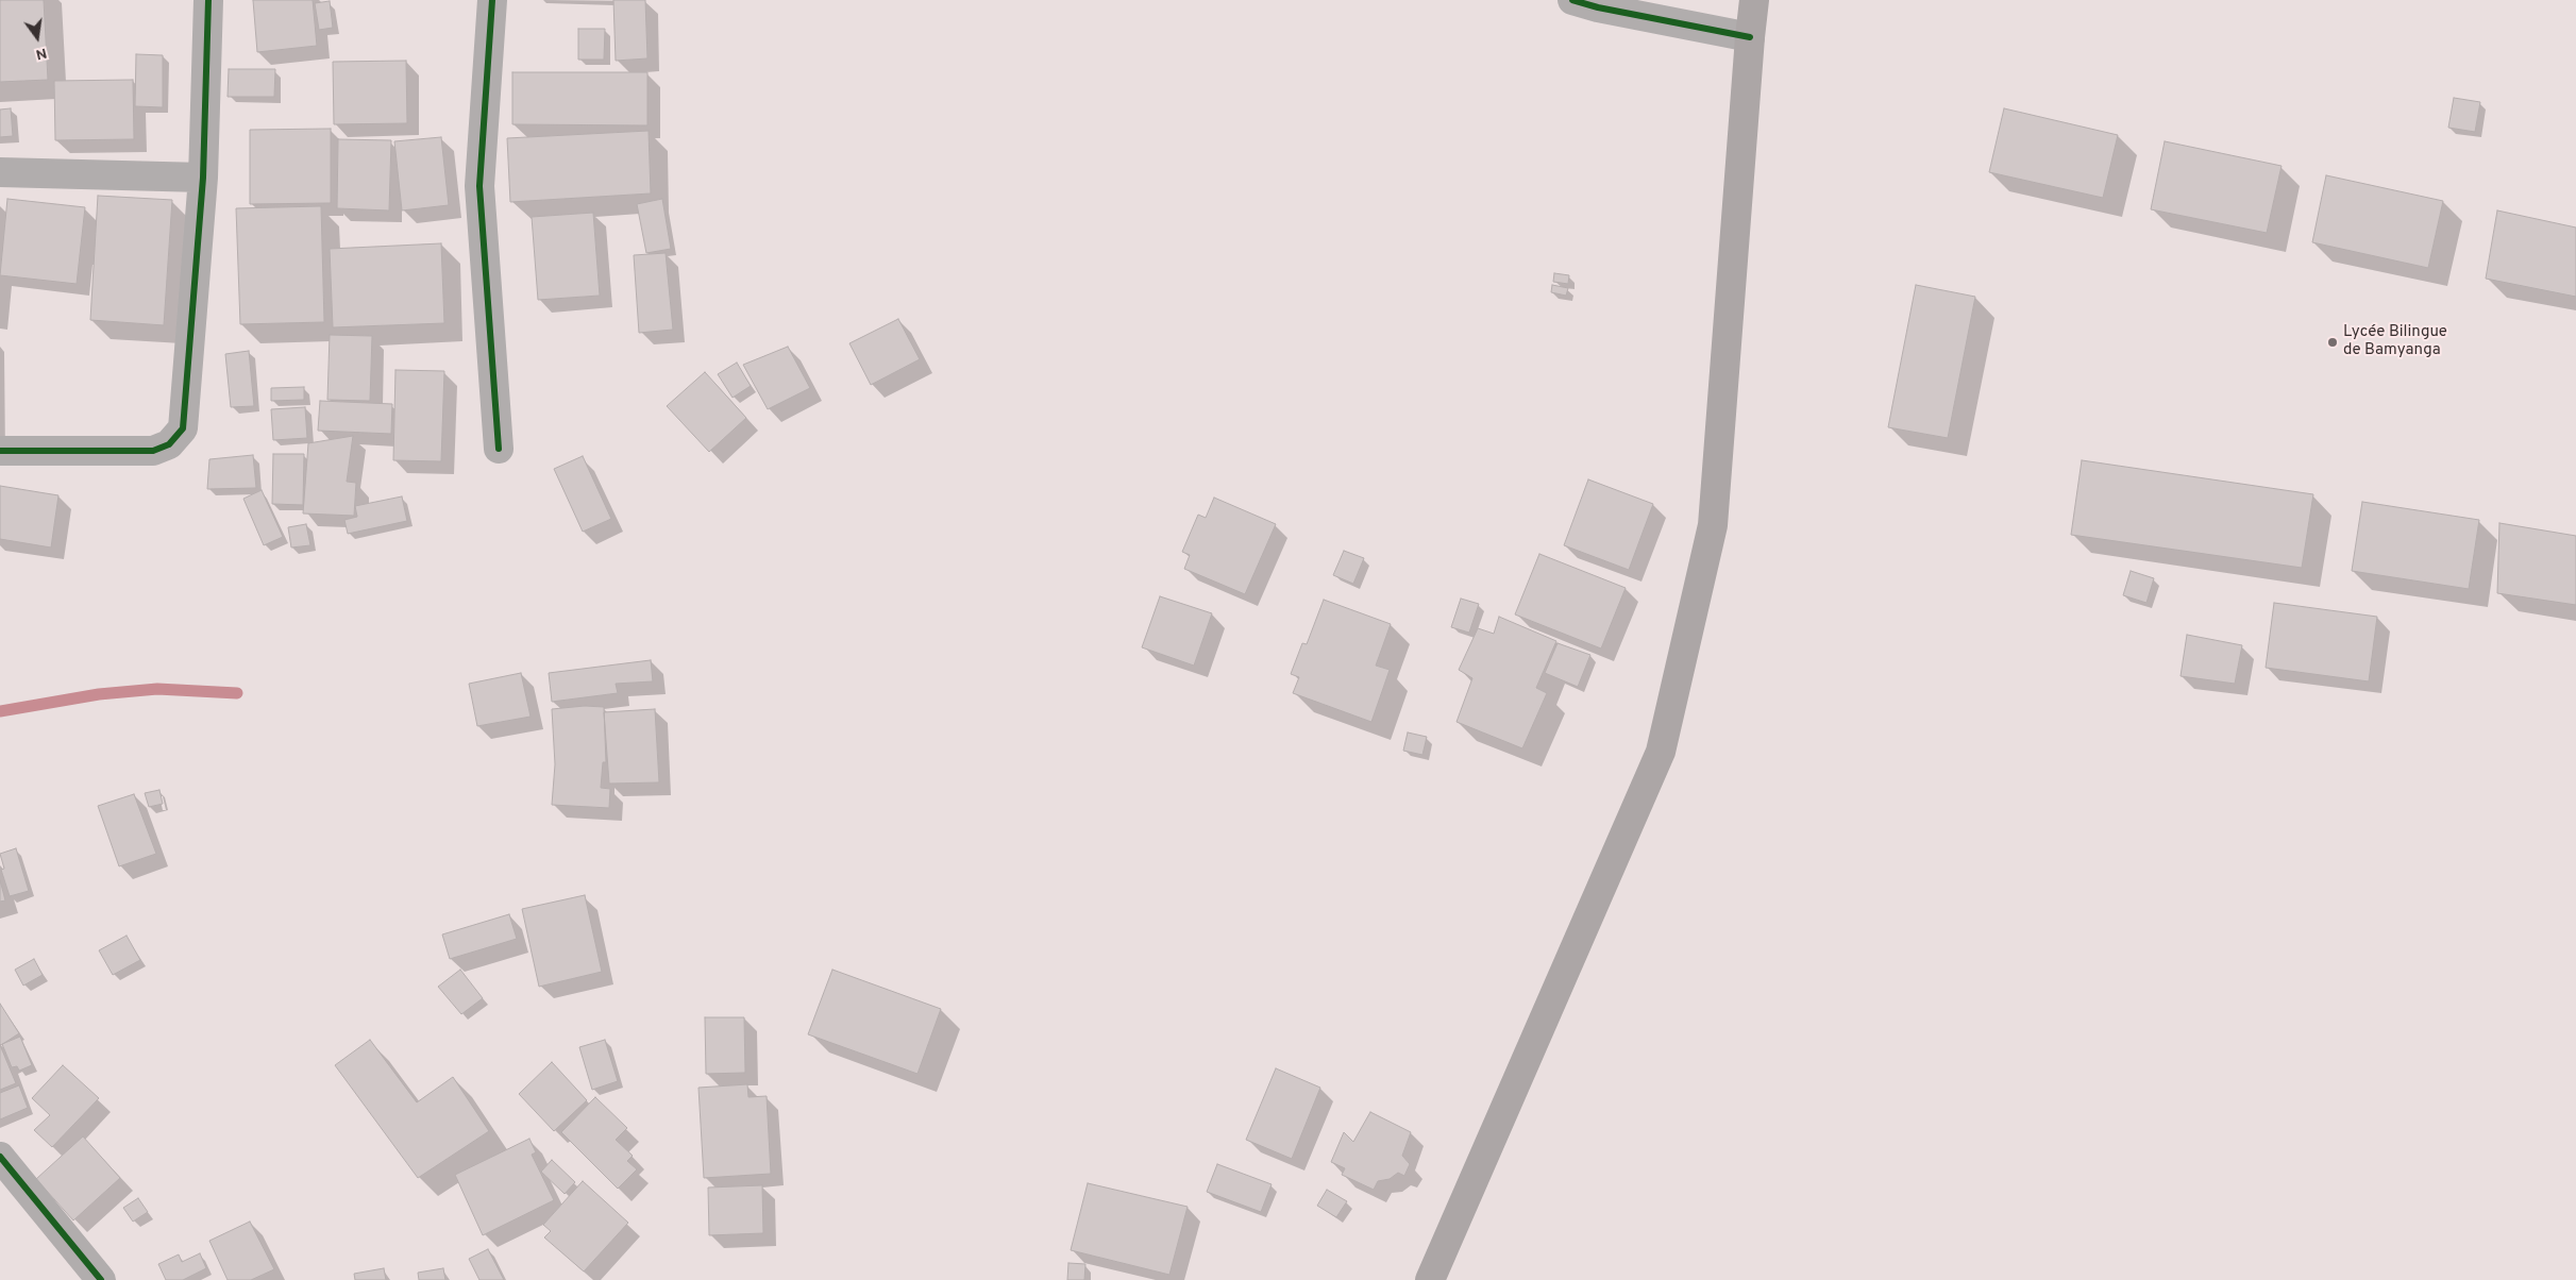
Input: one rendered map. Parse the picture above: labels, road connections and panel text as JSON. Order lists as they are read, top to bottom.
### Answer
{
  "places": ["Lycée Bilingue de Bamyanga"],
  "north": "bottom"
}
